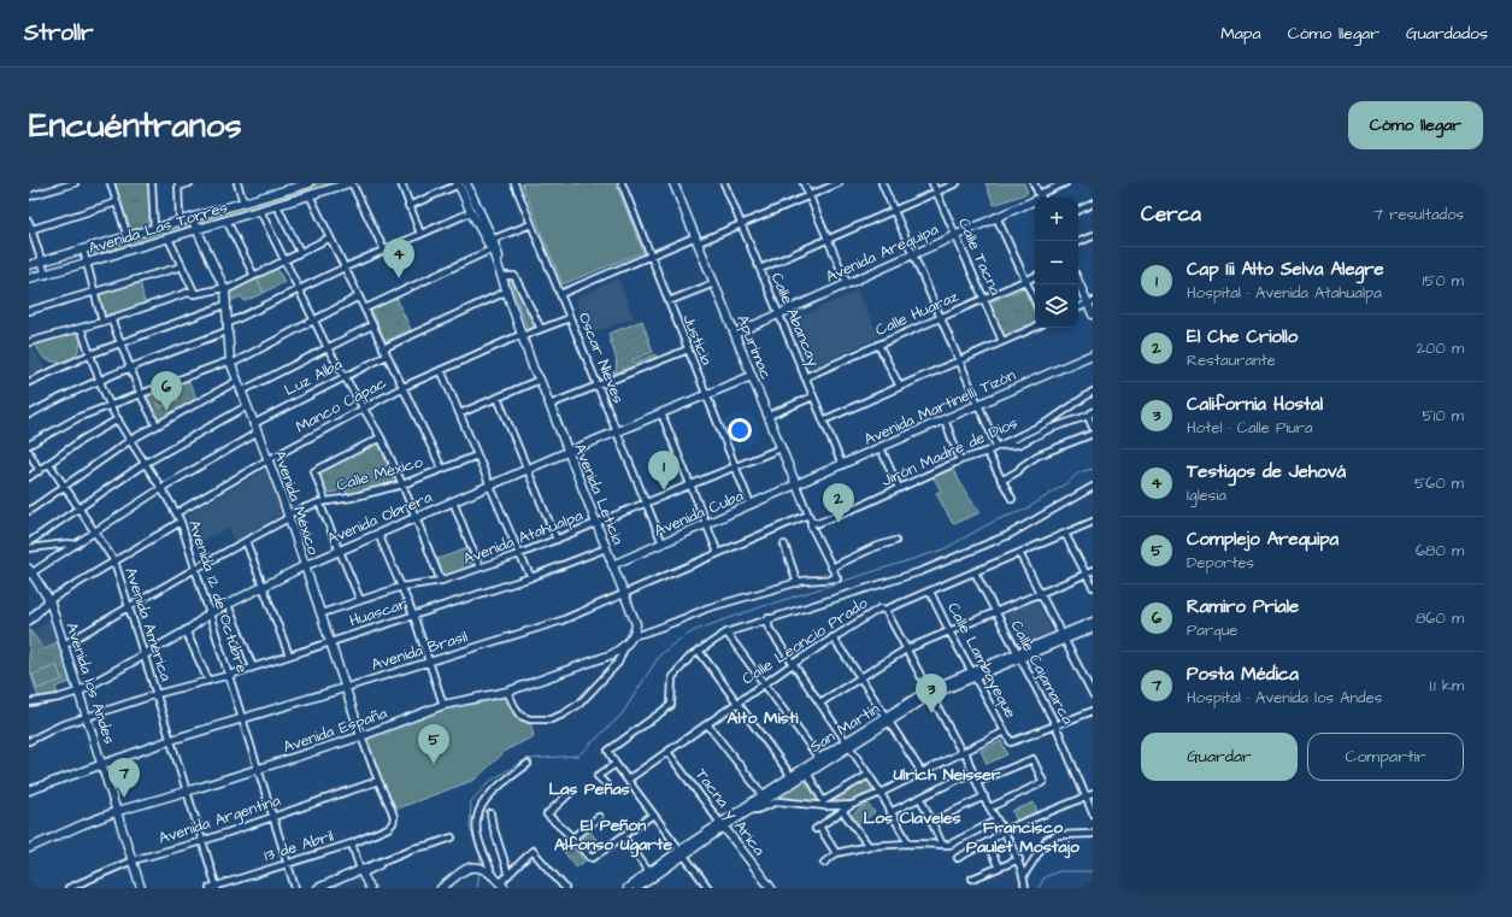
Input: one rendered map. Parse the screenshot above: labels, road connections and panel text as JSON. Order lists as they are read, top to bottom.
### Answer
{
  "streets": {
    "street": [
      "Avenida Las Torres",
      "Avenida Arequipa",
      "Calle Tacna",
      "Calle Huaraz",
      "Calle Abancay",
      "Justicia",
      "Apurímac",
      "Oscar Nieves",
      "Luz Alba",
      "Manco Cápac",
      "Avenida Martinelli Tizón",
      "Jirón Madre de Dios",
      "Calle México",
      "Avenida Leticia",
      "Avenida México",
      "Avenida Cuba",
      "Avenida Obrera",
      "Avenida Atahualpa",
      "Avenida 12 de Octubre",
      "Huascar",
      "Avenida América",
      "Calle Leoncio Prado",
      "Avenida Brasil",
      "Calle Lambayeque",
      "Calle Cajamarca",
      "Avenida los Andes",
      "San Martín",
      "Avenida España",
      "Tacna y Arica",
      "Avenida Argentina",
      "13 de Abril"
    ]
  },
  "crossings": [
    ["Avenida Las Torres", "Avenida México"],
    ["Avenida Arequipa", "Calle Tacna"],
    ["Avenida Arequipa", "Calle Abancay"],
    ["Avenida Arequipa", "Apurímac"],
    ["Calle Tacna", "Calle Huaraz"],
    ["Calle Huaraz", "Calle Abancay"],
    ["Calle Abancay", "Avenida Martinelli Tizón"],
    ["Justicia", "Avenida Cuba"],
    ["Justicia", "Avenida Obrera"],
    ["Justicia", "Avenida Atahualpa"],
    ["Apurímac", "Avenida Martinelli Tizón"],
    ["Apurímac", "Jirón Madre de Dios"],
    ["Apurímac", "Avenida Cuba"],
    ["Apurímac", "Avenida Obrera"],
    ["Apurímac", "Avenida Atahualpa"],
    ["Apurímac", "Avenida Brasil"],
    ["Oscar Nieves", "Manco Cápac"],
    ["Oscar Nieves", "Avenida Cuba"],
    ["Oscar Nieves", "Avenida Obrera"],
    ["Oscar Nieves", "Avenida Atahualpa"],
    ["Luz Alba", "Avenida México"],
    ["Manco Cápac", "Avenida Leticia"],
    ["Manco Cápac", "Avenida México"],
    ["Manco Cápac", "Avenida 12 de Octubre"],
    ["Avenida Martinelli Tizón", "Avenida Cuba"],
    ["Calle México", "Avenida México"],
    ["Calle México", "Avenida 12 de Octubre"],
    ["Calle México", "Avenida América"],
    ["Calle México", "Avenida los Andes"],
    ["Avenida Leticia", "Avenida Cuba"],
    ["Avenida Leticia", "Avenida Obrera"],
    ["Avenida Leticia", "Avenida Atahualpa"],
    ["Avenida Leticia", "Huascar"],
    ["Avenida Leticia", "Avenida Brasil"],
    ["Avenida Leticia", "Avenida España"],
    ["Avenida México", "Avenida Obrera"],
    ["Avenida México", "Avenida Atahualpa"],
    ["Avenida México", "Huascar"],
    ["Avenida México", "Avenida Brasil"],
    ["Avenida México", "Avenida España"],
    ["Avenida México", "Avenida Argentina"],
    ["Avenida México", "13 de Abril"],
    ["Avenida Obrera", "Avenida 12 de Octubre"],
    ["Avenida Obrera", "Avenida América"],
    ["Avenida Obrera", "Avenida los Andes"],
    ["Avenida 12 de Octubre", "Huascar"],
    ["Avenida 12 de Octubre", "Avenida Brasil"],
    ["Avenida 12 de Octubre", "Avenida España"],
    ["Avenida 12 de Octubre", "Avenida Argentina"],
    ["Avenida 12 de Octubre", "13 de Abril"],
    ["Huascar", "Avenida América"],
    ["Avenida América", "Avenida Brasil"],
    ["Avenida América", "Avenida los Andes"],
    ["Avenida América", "Avenida España"],
    ["Avenida América", "Avenida Argentina"],
    ["Avenida América", "13 de Abril"],
    ["Calle Leoncio Prado", "Calle Lambayeque"],
    ["Calle Leoncio Prado", "Calle Cajamarca"],
    ["Calle Leoncio Prado", "Tacna y Arica"],
    ["Avenida Brasil", "Avenida los Andes"],
    ["Calle Lambayeque", "Calle Cajamarca"],
    ["Calle Lambayeque", "San Martín"],
    ["Calle Cajamarca", "San Martín"],
    ["Avenida los Andes", "Avenida España"],
    ["Avenida los Andes", "Avenida Argentina"],
    ["San Martín", "Tacna y Arica"]
  ],
  "districts": [
    "Alto Misti",
    "Ulrich Neisser",
    "Las Peñas",
    "Los Claveles",
    "El Peñon Alfonso Ugarte",
    "Francisco Paulet Mostajo"
  ],
  "page": {
    "header": "Strollr",
    "nav": ["Mapa", "Cómo llegar", "Guardados"],
    "buttons": [
      "Cómo llegar",
      ["Guardar", "Compartir"]
    ],
    "title": "Encuéntranos",
    "heading": ["Cerca", "7 resultados"],
    "map_buttons": ["+", "−"],
    "pins": [
      "4",
      "6",
      "1",
      "2",
      "3",
      "5",
      "7"
    ],
    "list": [
      {
        "mark": "1",
        "name": "Cap Iii Alto Selva Alegre",
        "note": "Hospital · Avenida Atahualpa",
        "value": "150 m"
      },
      {
        "mark": "2",
        "name": "El Che Criollo",
        "note": "Restaurante",
        "value": "200 m"
      },
      {
        "mark": "3",
        "name": "California Hostal",
        "note": "Hotel · Calle Piura",
        "value": "510 m"
      },
      {
        "mark": "4",
        "name": "Testigos de Jehová",
        "note": "Iglesia",
        "value": "560 m"
      },
      {
        "mark": "5",
        "name": "Complejo Arequipa",
        "note": "Deportes",
        "value": "680 m"
      },
      {
        "mark": "6",
        "name": "Ramiro Priale",
        "note": "Parque",
        "value": "860 m"
      },
      {
        "mark": "7",
        "name": "Posta Médica",
        "note": "Hospital · Avenida los Andes",
        "value": "1.1 km"
      }
    ]
  }
}
